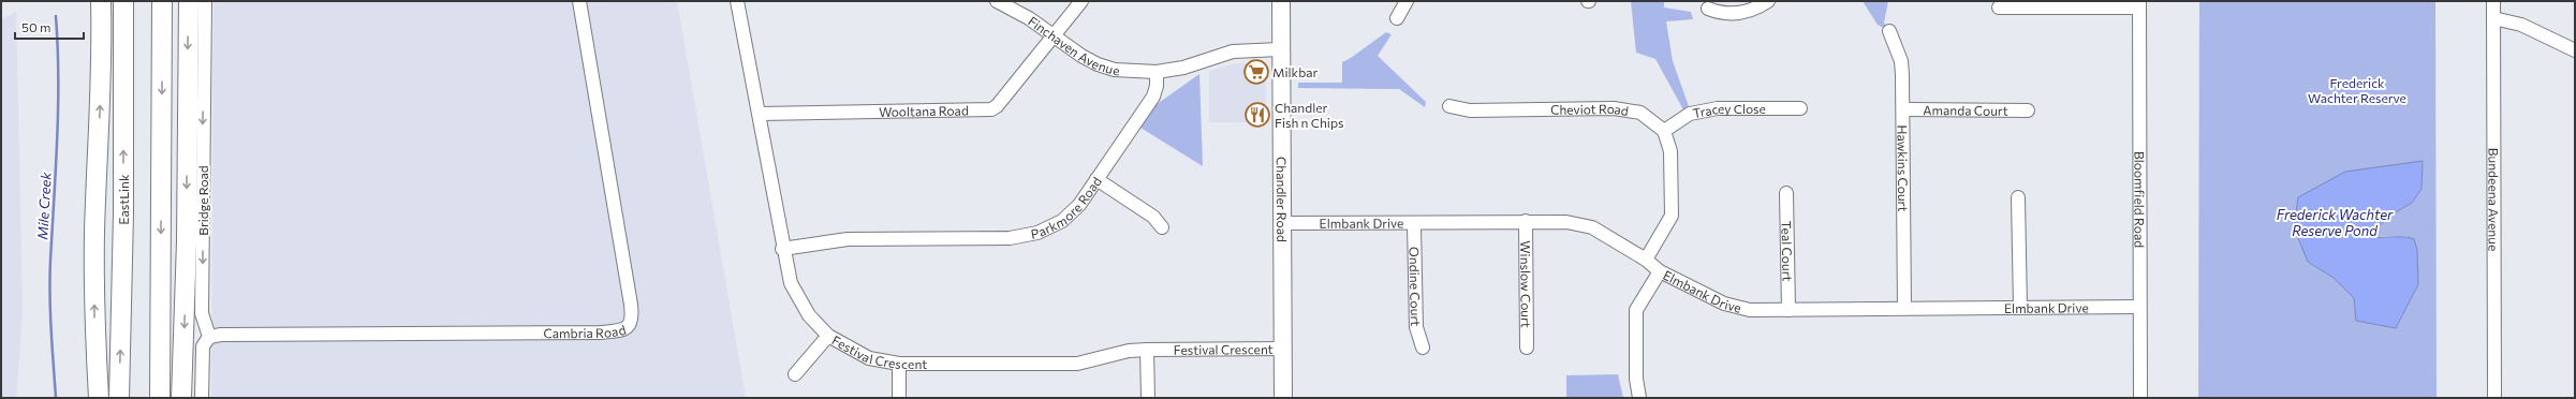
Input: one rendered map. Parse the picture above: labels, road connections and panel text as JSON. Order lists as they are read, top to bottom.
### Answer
{
  "streets": {
    "highway": ["EastLink"],
    "main road": ["Chandler Road"],
    "street": [
      "Finchaven Avenue",
      "Amanda Court",
      "Cheviot Road",
      "Wooltana Road",
      "Tracey Close",
      "Hawkins Court",
      "Bloomfield Road",
      "Bundeena Avenue",
      "Bridge Road",
      "Parkmore Road",
      "Elmbank Drive",
      "Teal Court",
      "Winslow Court",
      "Ondine Court",
      "Cambria Road",
      "Festival Crescent"
    ]
  },
  "crossings": [
    ["Finchaven Avenue", "Wooltana Road"],
    ["Finchaven Avenue", "Parkmore Road"],
    ["Amanda Court", "Hawkins Court"],
    ["Cheviot Road", "Tracey Close"],
    ["Wooltana Road", "Festival Crescent"],
    ["Hawkins Court", "Elmbank Drive"],
    ["Chandler Road", "Elmbank Drive"],
    ["Chandler Road", "Festival Crescent"],
    ["Bloomfield Road", "Elmbank Drive"],
    ["Bridge Road", "Cambria Road"],
    ["Parkmore Road", "Festival Crescent"],
    ["Elmbank Drive", "Teal Court"],
    ["Elmbank Drive", "Winslow Court"],
    ["Elmbank Drive", "Ondine Court"]
  ],
  "one_way": ["Bridge Road"],
  "water": ["Mile Creek", "Frederick Wachter Reserve Pond"],
  "parks": ["Frederick Wachter Reserve"],
  "places": {
    "supermarket": ["Milkbar"],
    "restaurant": ["Chandler Fish n Chips"]
  },
  "scale_bar": "50 m"
}
